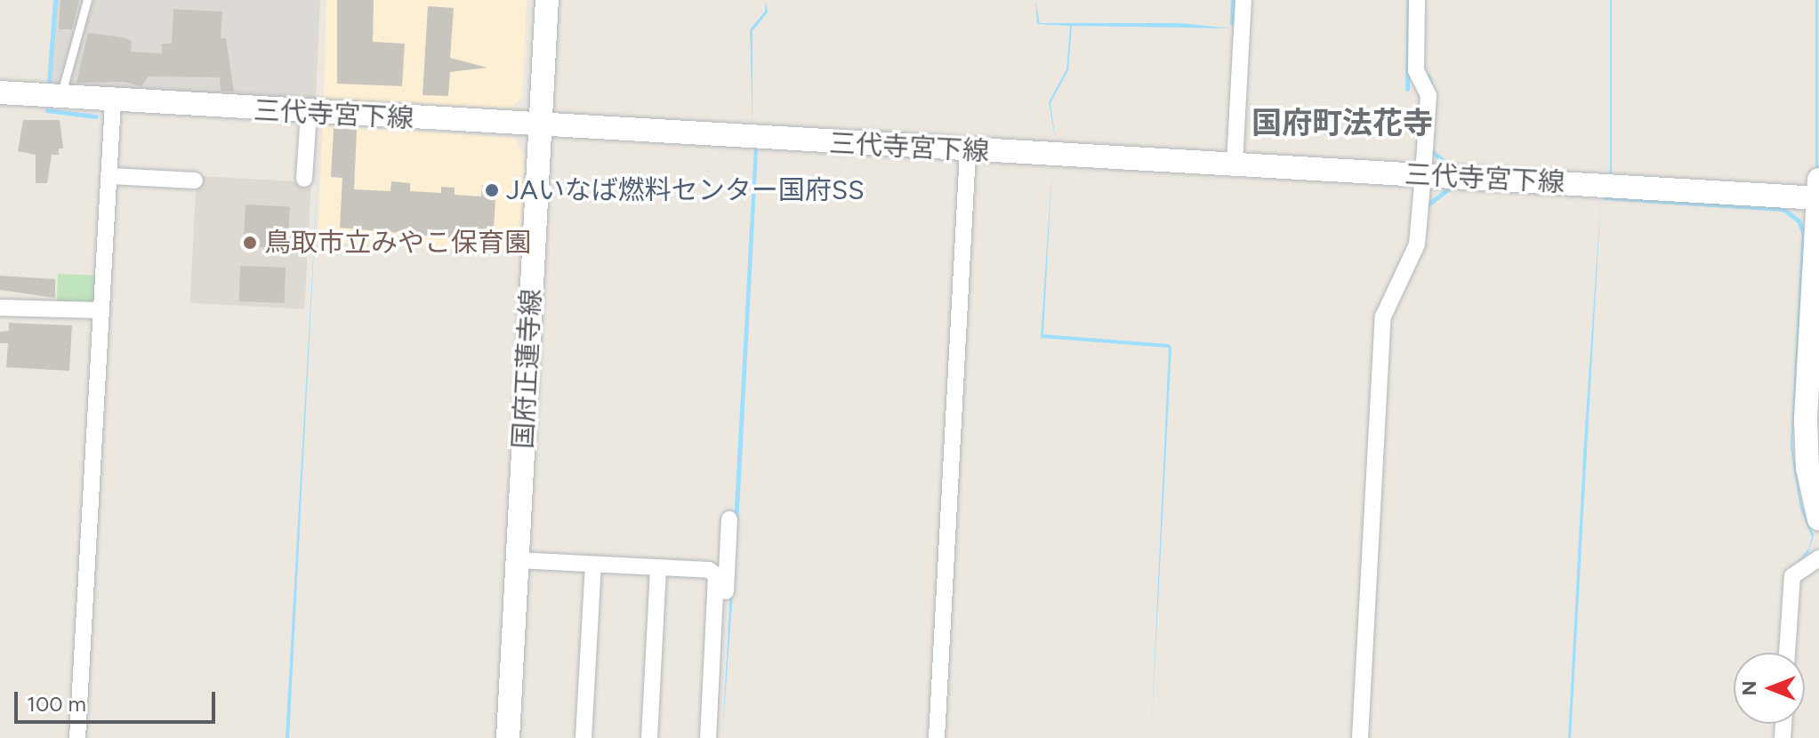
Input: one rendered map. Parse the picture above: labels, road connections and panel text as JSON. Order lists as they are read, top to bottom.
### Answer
{
  "streets": {
    "main road": ["三代寺宮下線", "国府正蓮寺線"]
  },
  "crossings": [
    ["三代寺宮下線", "国府正蓮寺線"]
  ],
  "districts": ["国府町法花寺"],
  "places": ["JAいなば燃料センター国府SS", "鳥取市立みやこ保育園"],
  "scale_bar": "100 m",
  "north": "left"
}
